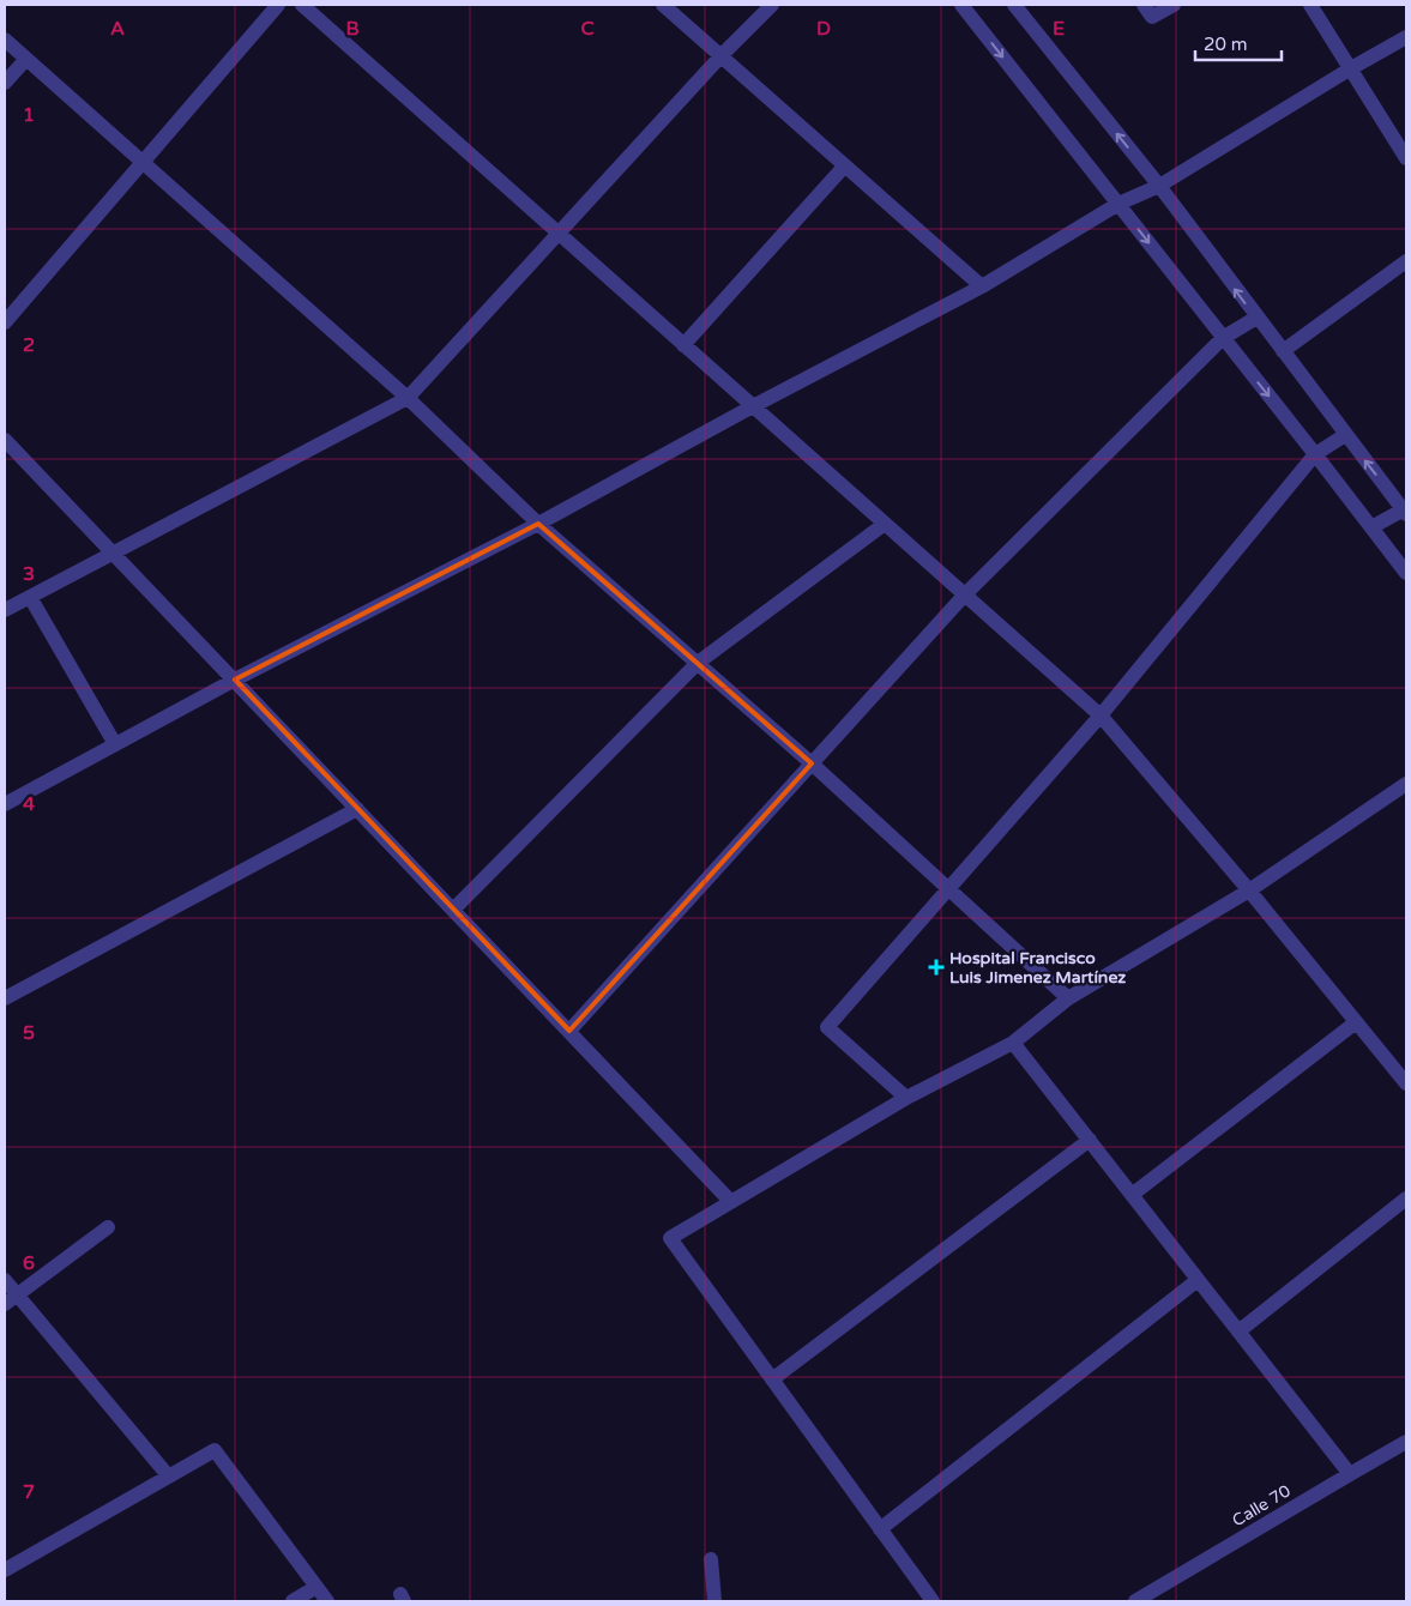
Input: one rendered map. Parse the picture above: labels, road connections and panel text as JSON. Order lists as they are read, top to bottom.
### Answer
{
  "streets": {
    "street": ["Calle 70"]
  },
  "places": {
    "health": ["Hospital Francisco Luis Jimenez Martínez"]
  },
  "scale_bar": "20 m",
  "grid": {
    "columns": [
      "A",
      "B",
      "C",
      "D",
      "E"
    ],
    "rows": [
      "1",
      "2",
      "3",
      "4",
      "5",
      "6",
      "7"
    ]
  }
}
